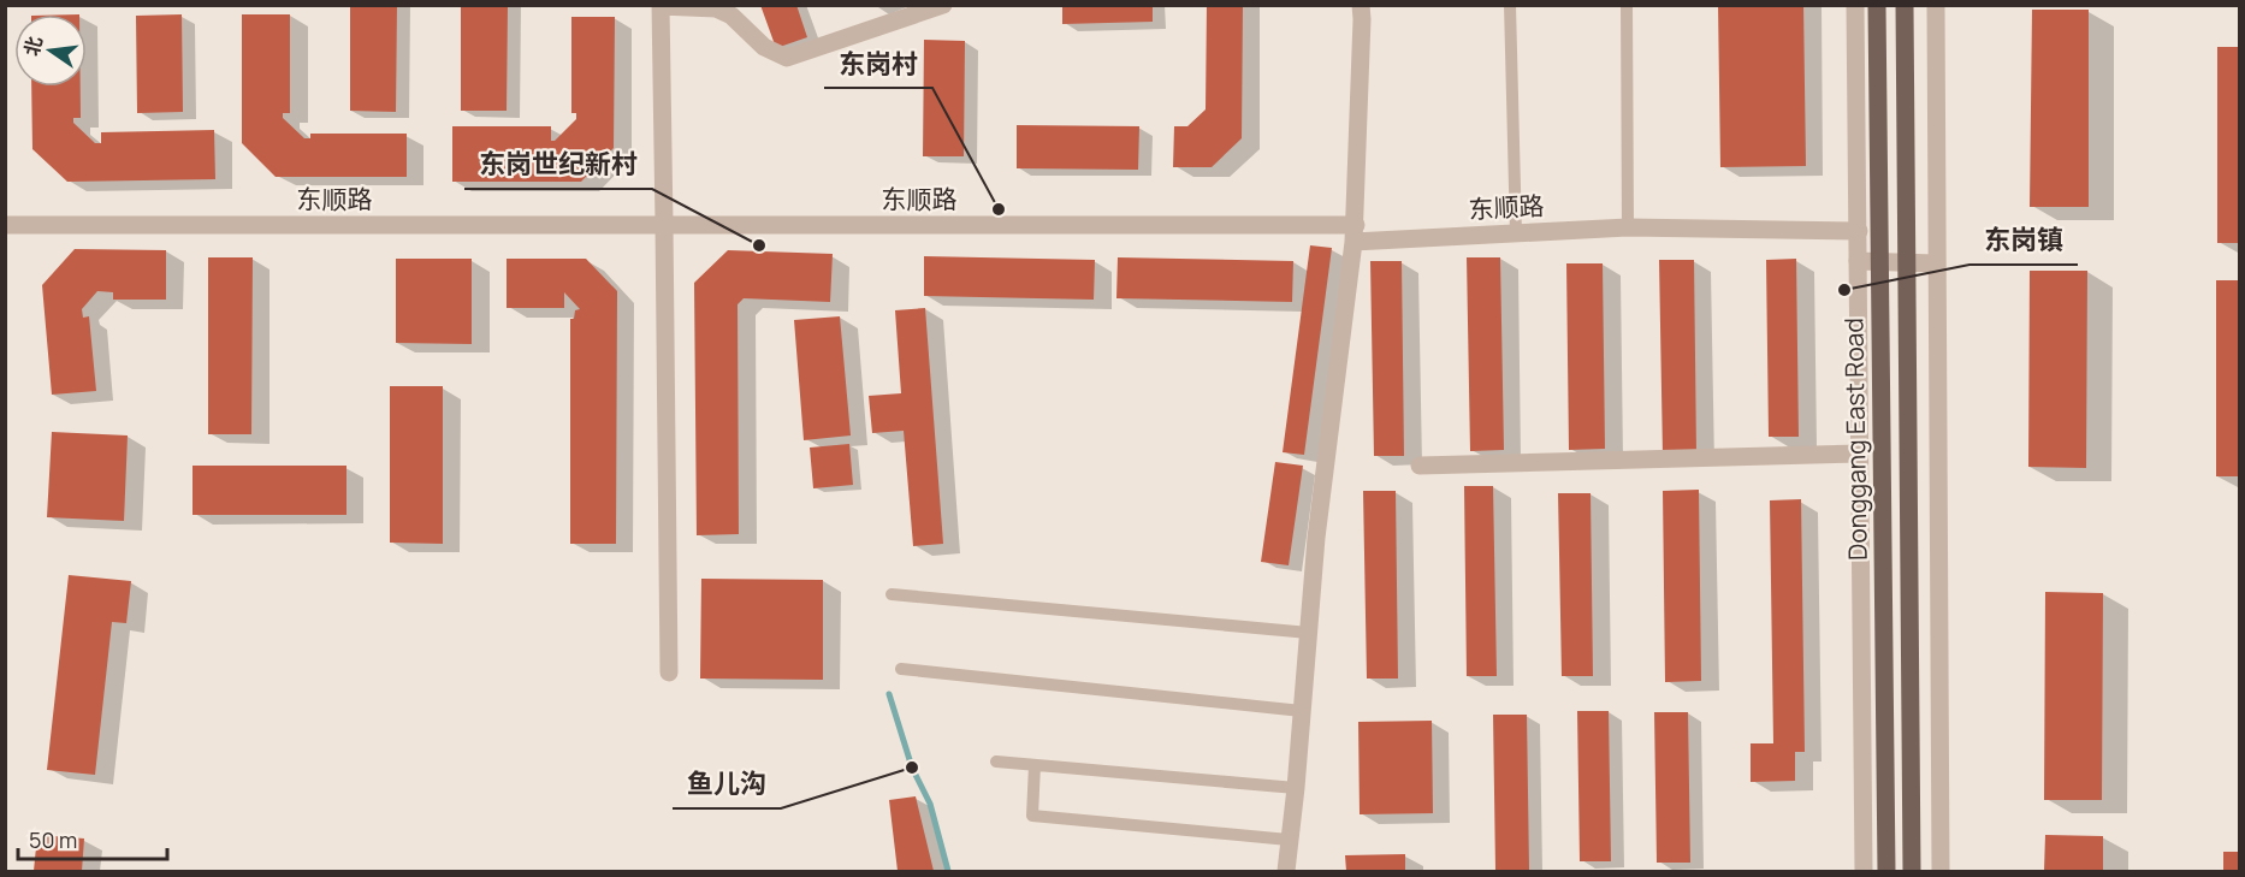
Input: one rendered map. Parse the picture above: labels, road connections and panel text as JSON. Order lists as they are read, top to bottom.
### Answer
{
  "streets": {
    "main road": ["Donggang East Road"],
    "street": ["东顺路"]
  },
  "places": [
    "东岗村",
    "东岗世纪新村",
    "东岗镇",
    "鱼儿沟"
  ],
  "scale_bar": "50 m",
  "north": "left"
}
